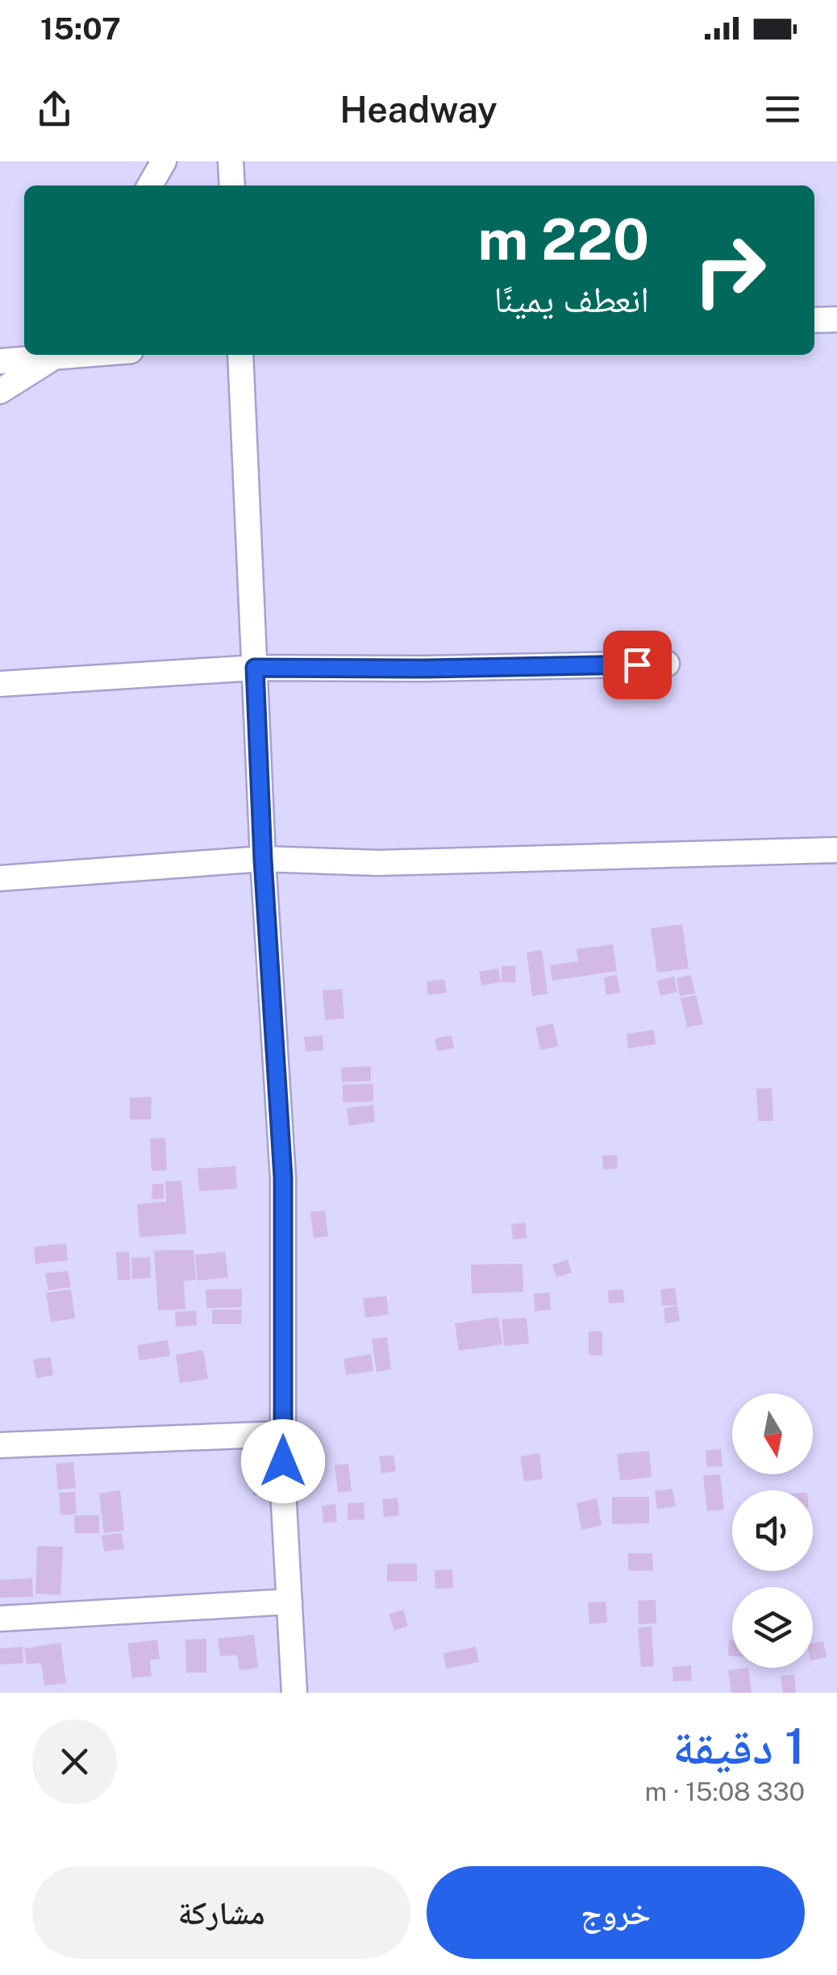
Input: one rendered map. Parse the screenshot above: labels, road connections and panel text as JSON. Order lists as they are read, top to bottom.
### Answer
{
  "north": "bottom",
  "page": {
    "status": "15:07",
    "header": "Headway",
    "turn": ["220 m", "انعطف يمينًا"],
    "heading": ["1 دقيقة", "330 m · 15:08"],
    "buttons": ["خروج", "مشاركة"]
  }
}
